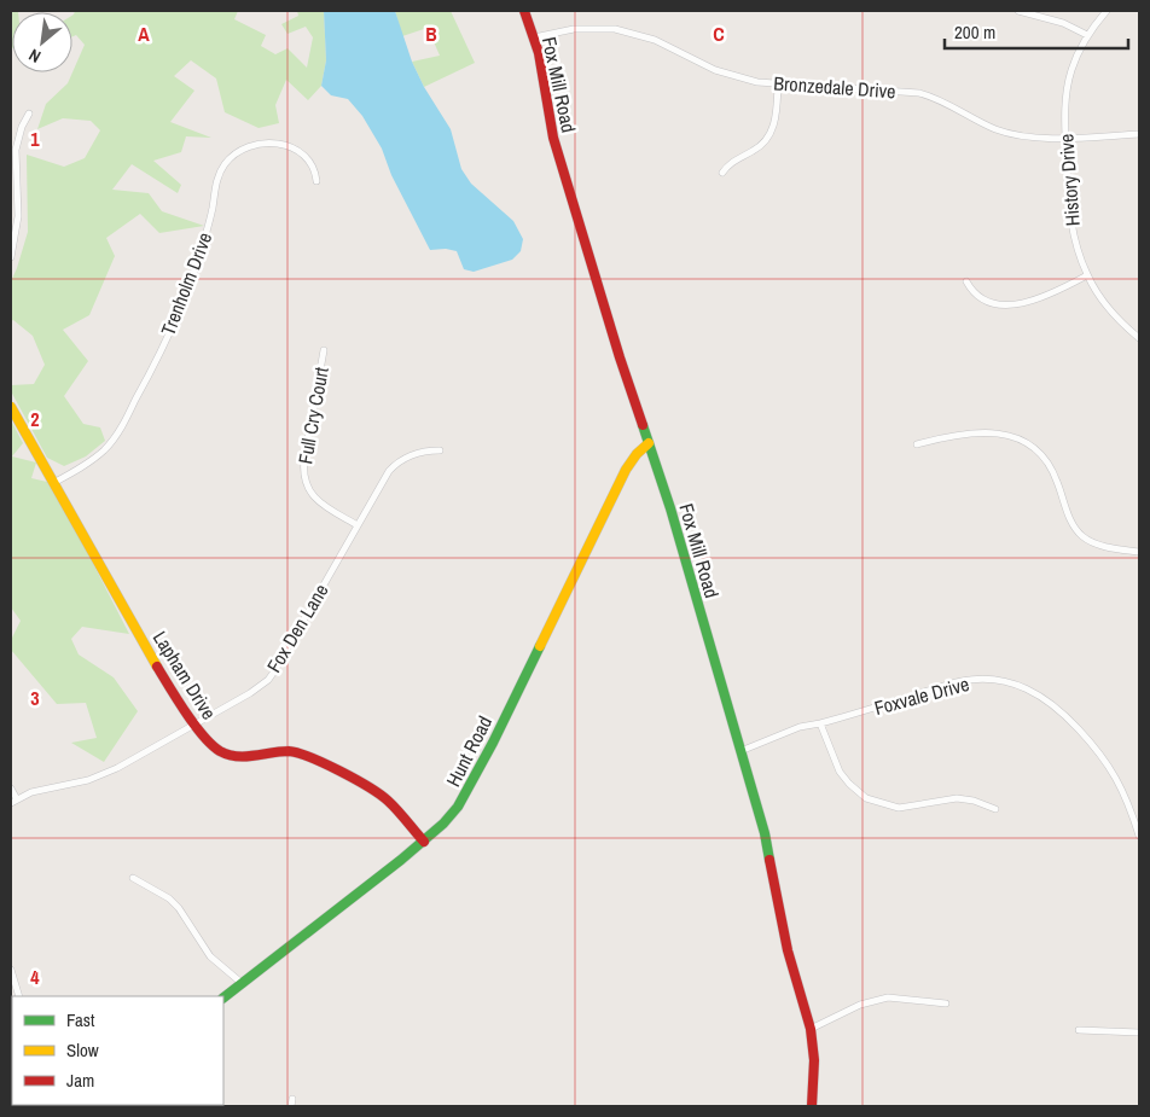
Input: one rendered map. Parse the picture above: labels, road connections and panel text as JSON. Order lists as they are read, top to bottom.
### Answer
{
  "streets": {
    "street": [
      "Fox Mill Road",
      "Bronzedale Drive",
      "History Drive",
      "Trenholm Drive",
      "Full Cry Court",
      "Fox Den Lane",
      "Lapham Drive",
      "Foxvale Drive",
      "Hunt Road"
    ]
  },
  "crossings": [
    ["Fox Mill Road", "Bronzedale Drive"],
    ["Fox Mill Road", "Foxvale Drive"],
    ["Fox Mill Road", "Hunt Road"],
    ["Bronzedale Drive", "History Drive"],
    ["Trenholm Drive", "Lapham Drive"],
    ["Full Cry Court", "Fox Den Lane"],
    ["Fox Den Lane", "Lapham Drive"],
    ["Lapham Drive", "Hunt Road"]
  ],
  "legend": ["Fast", "Slow", "Jam"],
  "scale_bar": "200 m",
  "north": "bottom left",
  "grid": {
    "columns": ["A", "B", "C"],
    "rows": [
      "1",
      "2",
      "3",
      "4"
    ]
  }
}
